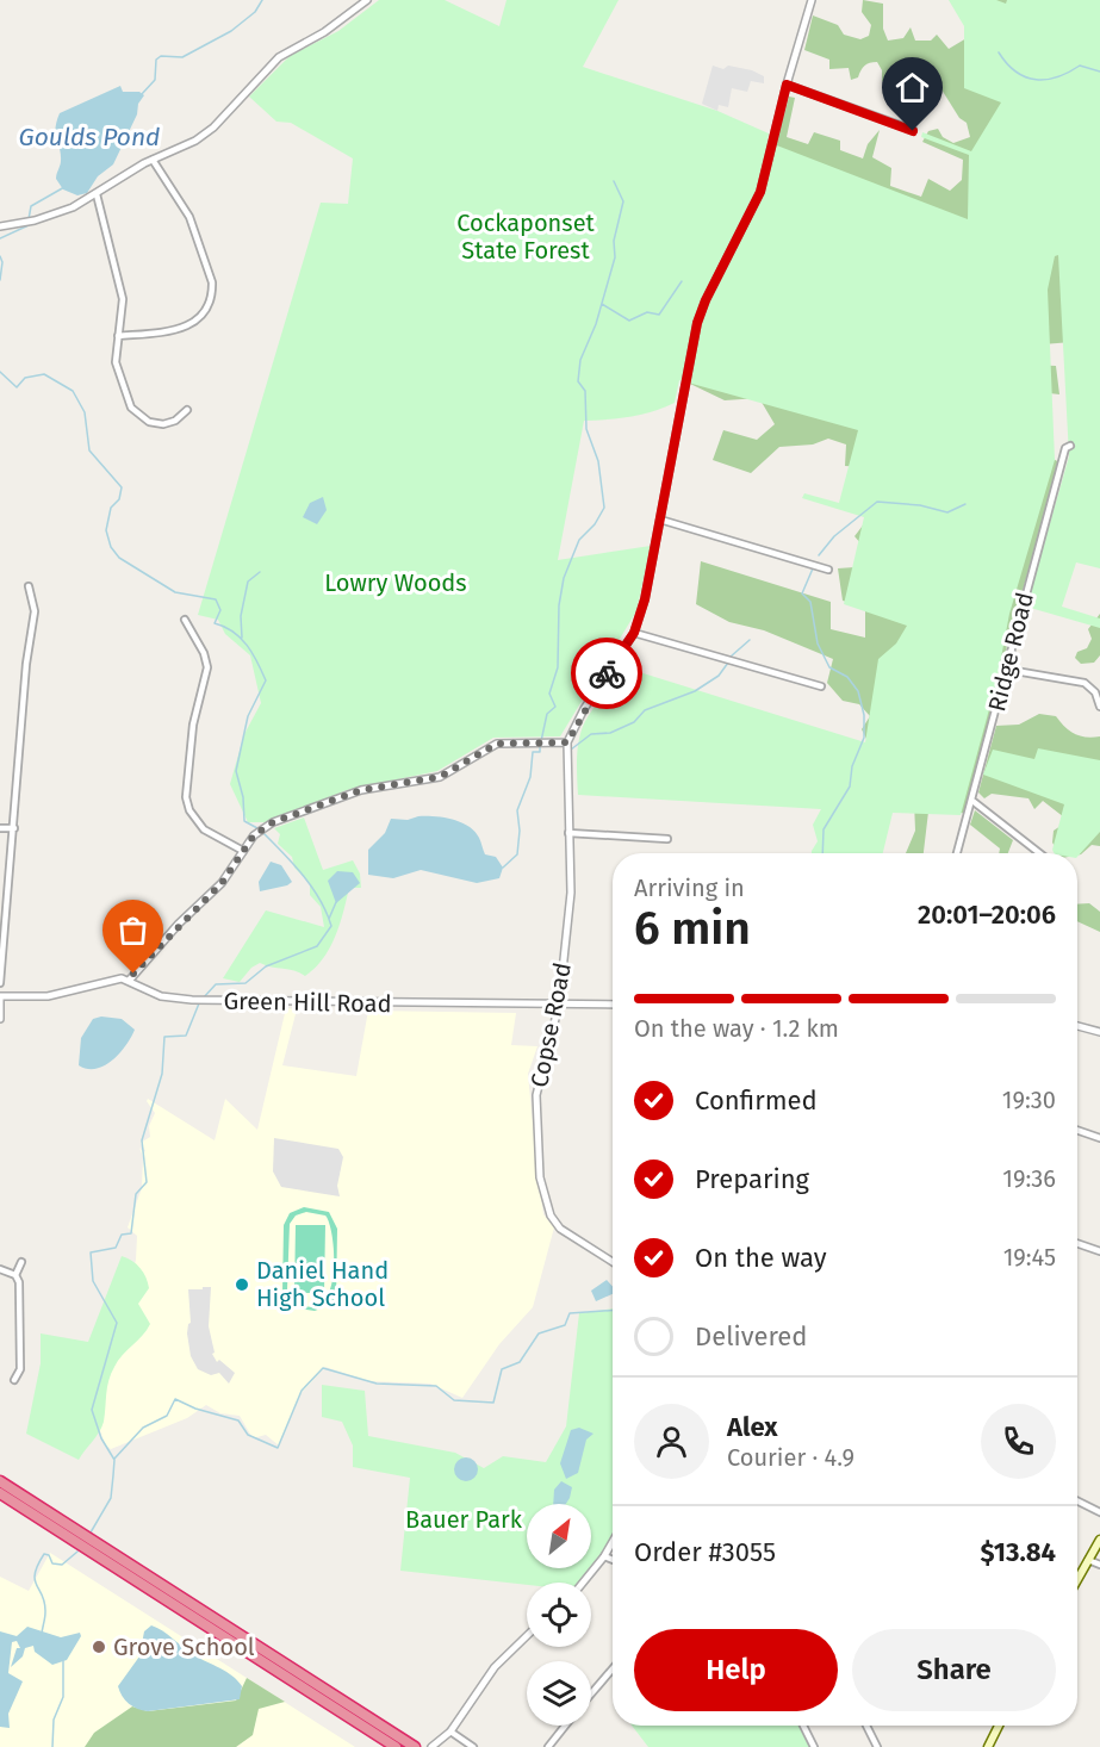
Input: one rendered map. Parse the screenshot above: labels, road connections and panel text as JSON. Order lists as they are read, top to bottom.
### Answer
{
  "streets": {
    "street": ["Ridge Road", "Green Hill Road", "Copse Road"]
  },
  "crossings": [
    ["Green Hill Road", "Copse Road"]
  ],
  "water": ["Goulds Pond"],
  "parks": ["Cockaponset State Forest", "Lowry Woods", "Bauer Park"],
  "places": ["Daniel Hand High School", "Grove School"],
  "north": "top right",
  "page": {
    "heading": ["6 min", "Arriving in", "20:01–20:06"],
    "panel": [
      "Alex",
      "Courier · 4.9",
      "Order #3055",
      "$13.84"
    ],
    "bar": "On the way · 1.2 km",
    "list": [
      ["Confirmed", "19:30"],
      ["Preparing", "19:36"],
      ["On the way", "19:45"],
      "Delivered"
    ],
    "buttons": ["Help", "Share"]
  }
}
